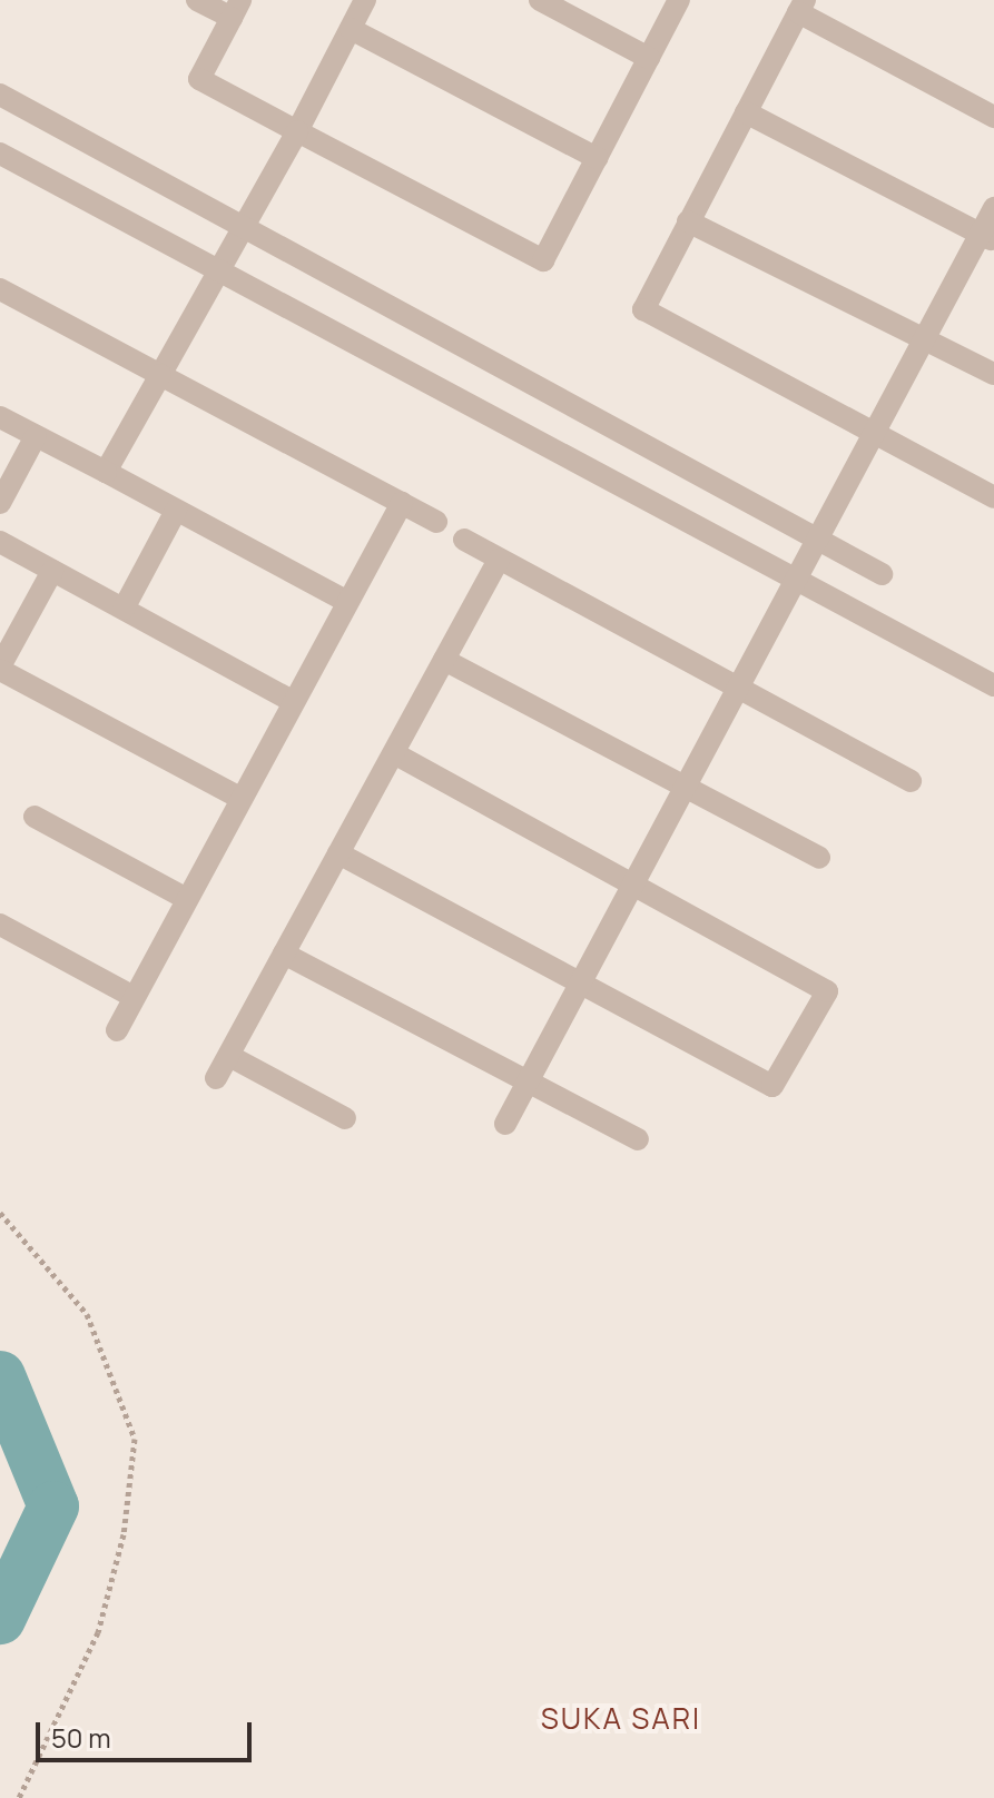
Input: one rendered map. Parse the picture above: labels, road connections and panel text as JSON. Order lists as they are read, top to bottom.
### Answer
{
  "districts": ["SUKA SARI"],
  "scale_bar": "50 m"
}
